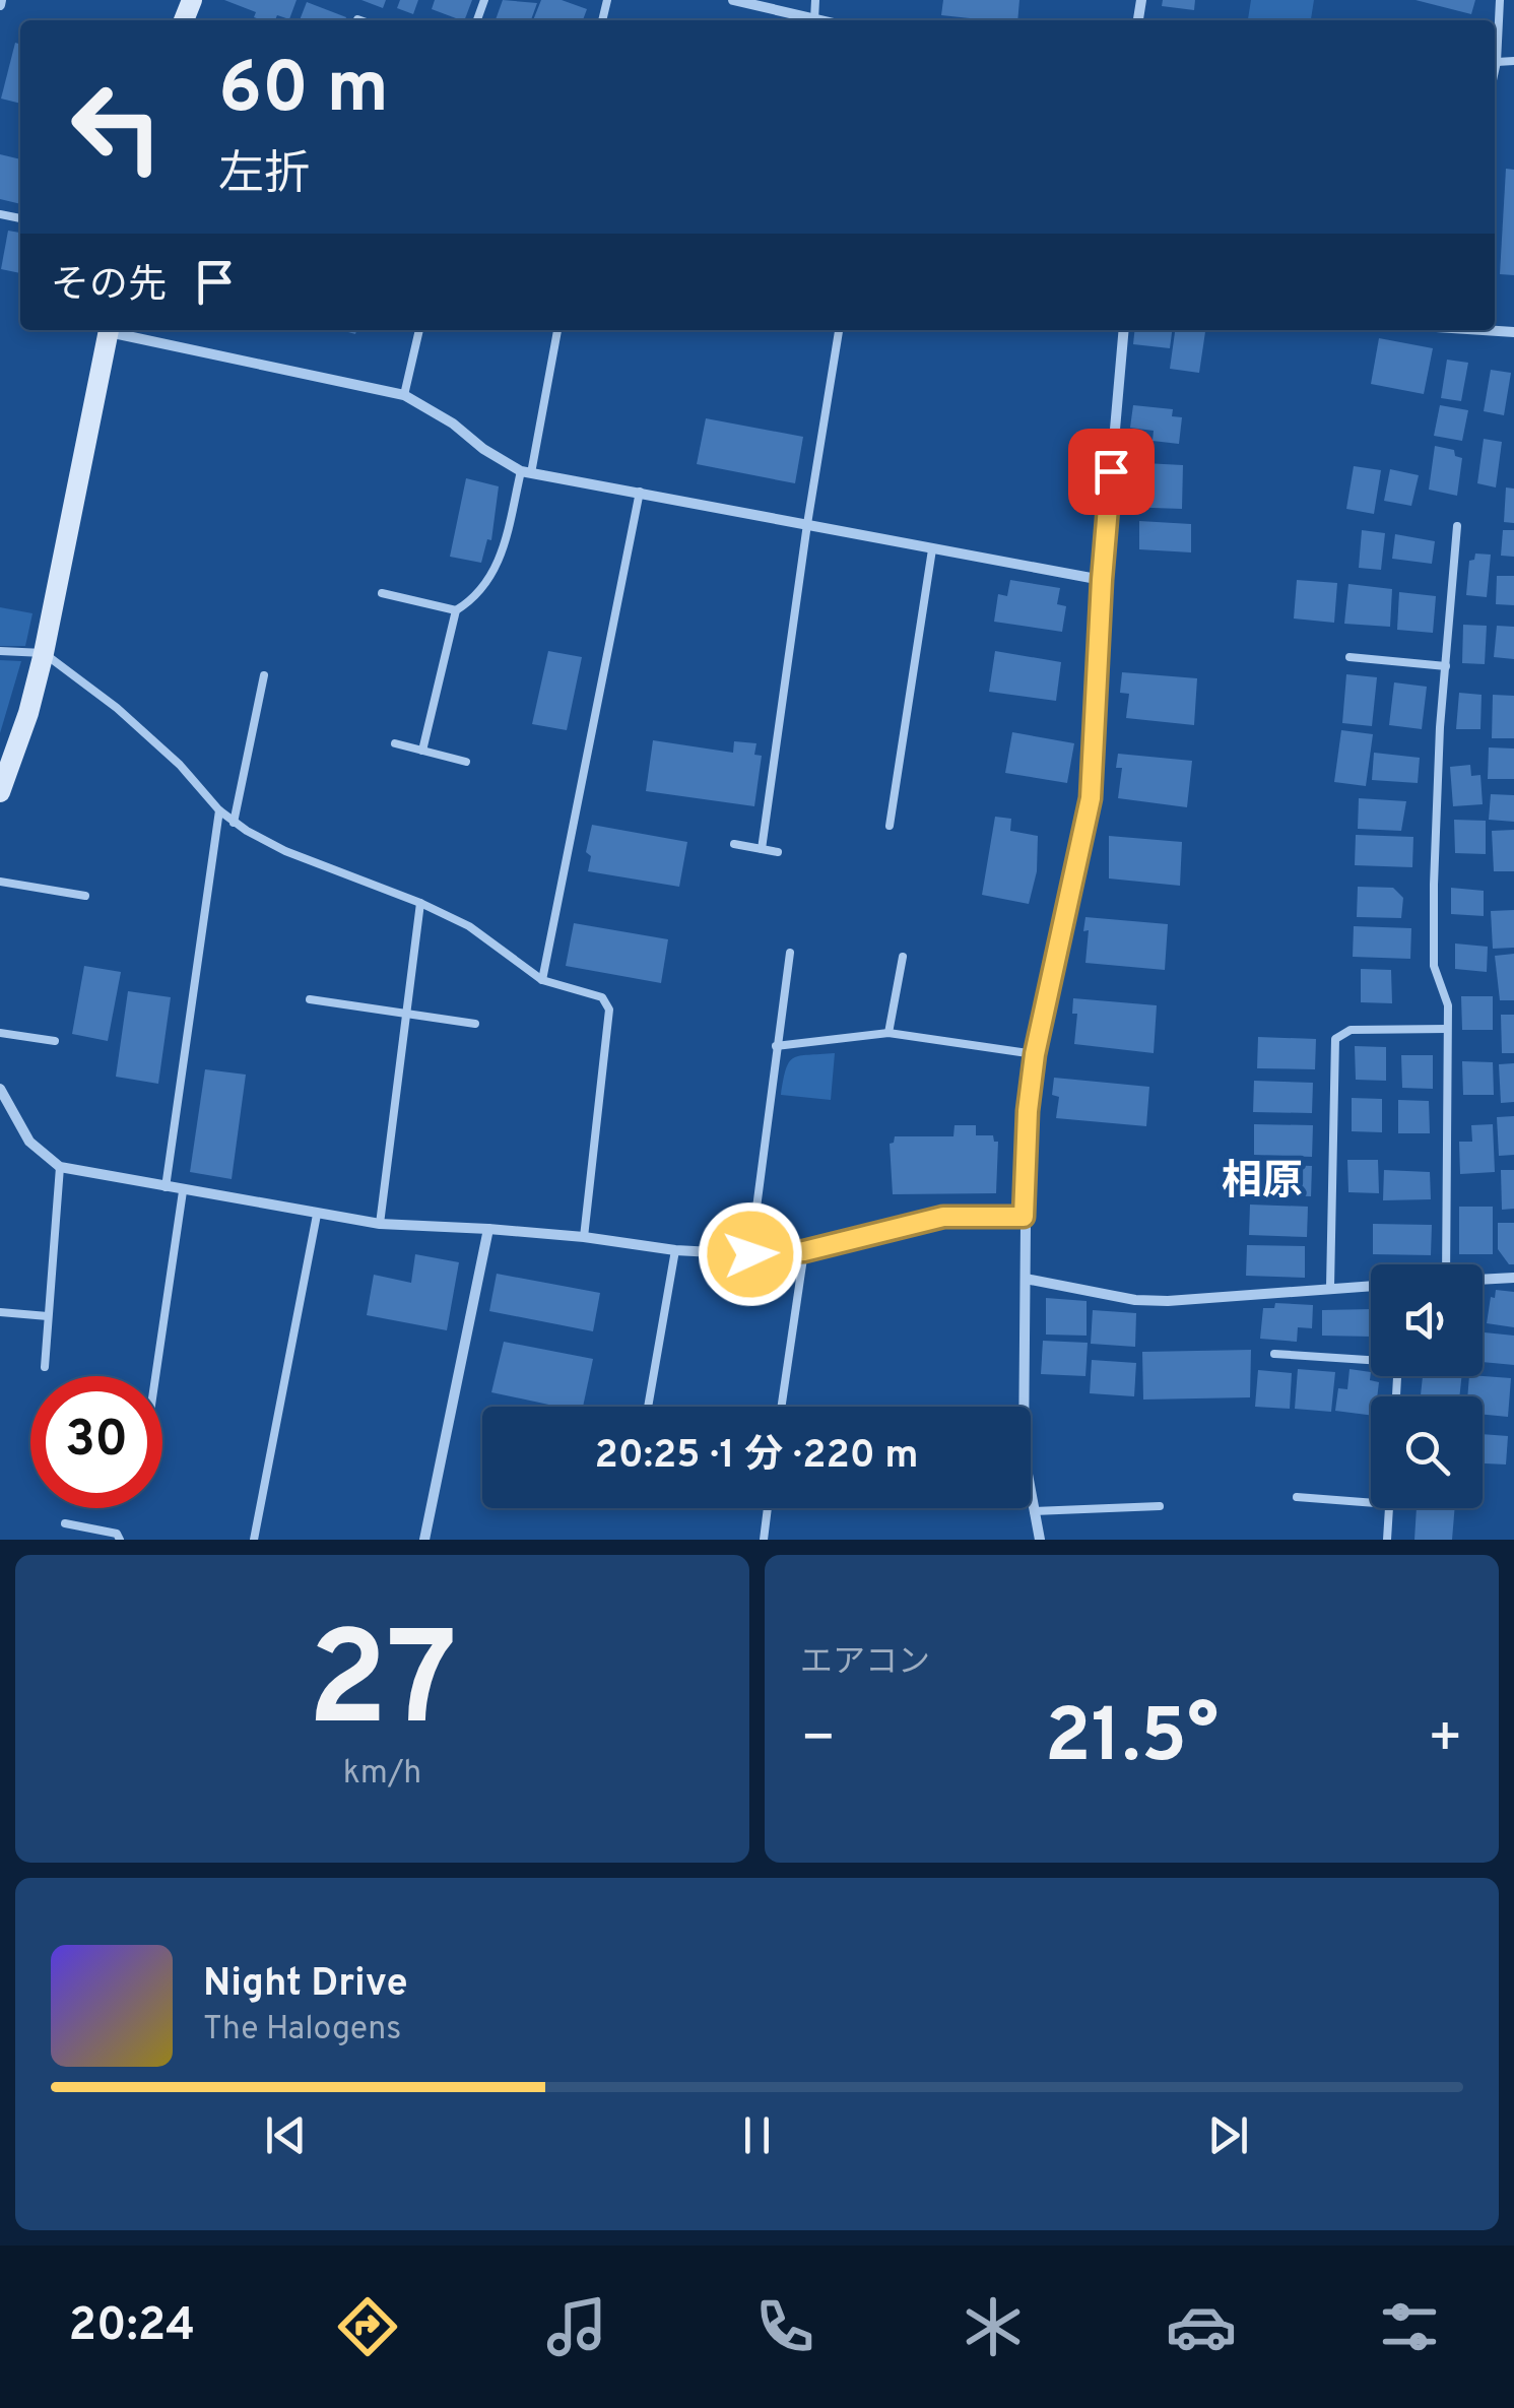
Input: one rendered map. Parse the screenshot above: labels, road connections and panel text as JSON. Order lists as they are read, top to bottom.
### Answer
{
  "districts": ["相原"],
  "page": {
    "turn": ["60 m", "左折"],
    "then": "その先",
    "limit": "30",
    "trip": "20:25 · 1 分 · 220 m",
    "tile": [
      ["27", "km/h"],
      "エアコン"
    ],
    "heat": ["−", "21.5°", "+"],
    "song": ["Night Drive", "The Halogens"],
    "tabs": "20:24"
  }
}
